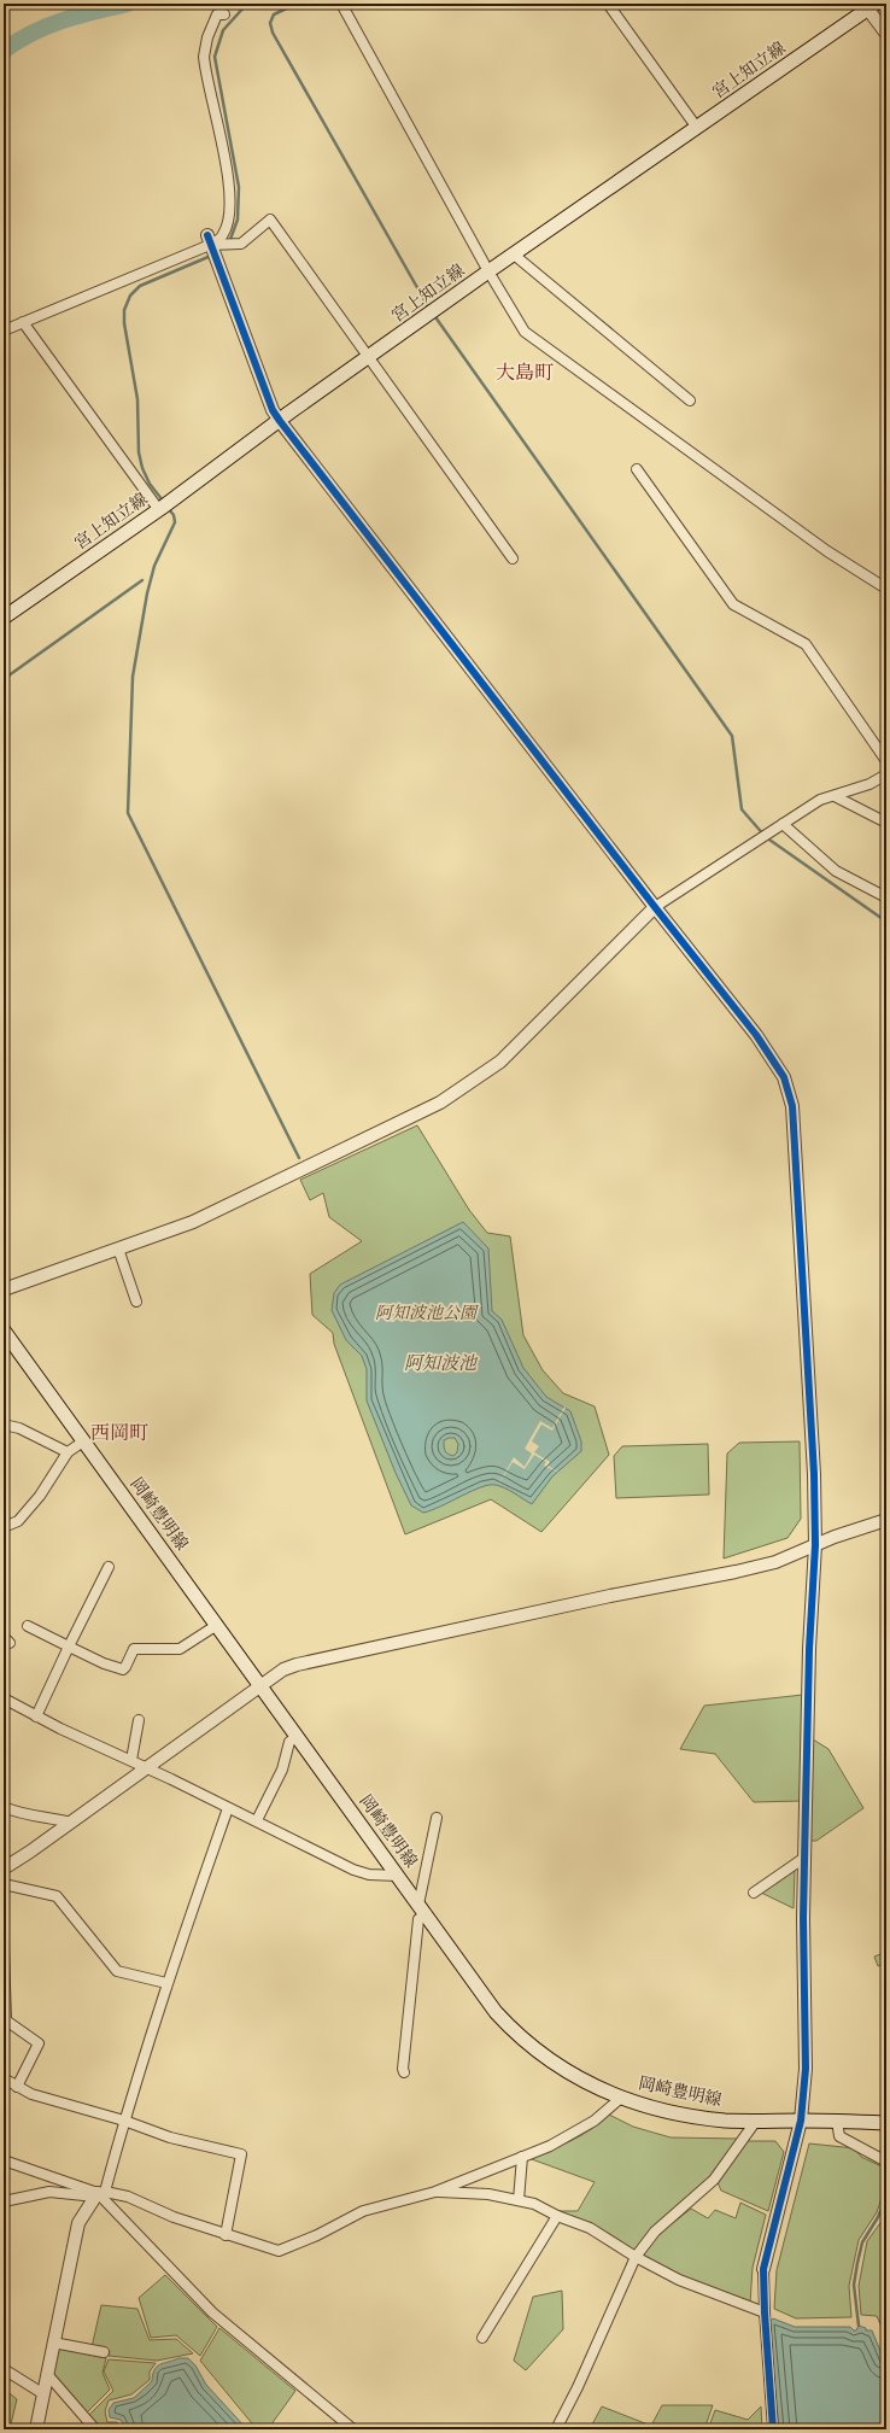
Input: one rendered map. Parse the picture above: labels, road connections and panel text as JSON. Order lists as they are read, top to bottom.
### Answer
{
  "streets": {
    "main road": ["宮上知立線", "岡崎豊明線"]
  },
  "districts": ["大島町", "西岡町"],
  "water": ["阿知波池"],
  "parks": ["阿知波池公園"]
}
